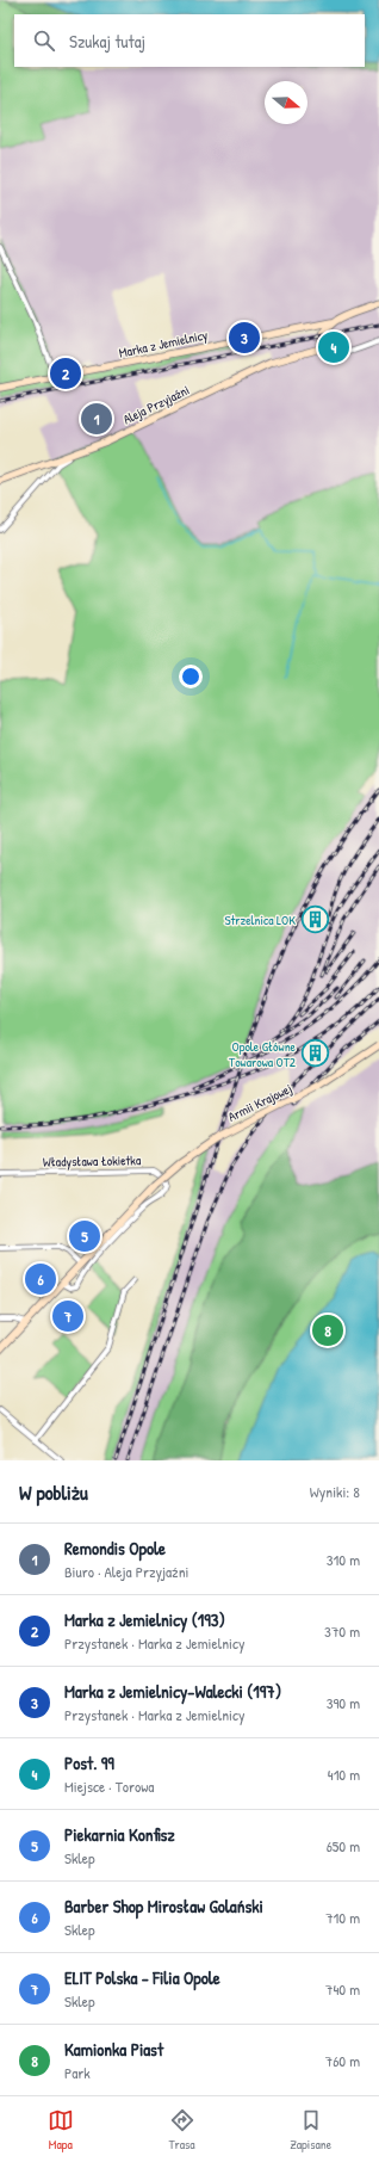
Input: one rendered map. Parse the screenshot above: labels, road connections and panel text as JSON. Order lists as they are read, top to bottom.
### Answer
{
  "streets": {
    "main road": ["Marka z Jemielnicy", "Aleja Przyjaźni", "Armii Krajowej"],
    "street": ["Władysława Łokietka"]
  },
  "crossings": [
    ["Armii Krajowej", "Władysława Łokietka"]
  ],
  "places": {
    "building": ["Strzelnica LOK", "Opole Główne Towarowa OT2"]
  },
  "north": "right",
  "page": {
    "search": "Szukaj tutaj",
    "pins": [
      "3",
      "4",
      "2",
      "1",
      "5",
      "6",
      "7",
      "8"
    ],
    "heading": ["W pobliżu", "Wyniki: 8"],
    "list": [
      {
        "mark": "1",
        "name": "Remondis Opole",
        "note": "Biuro · Aleja Przyjaźni",
        "value": "310 m"
      },
      {
        "mark": "2",
        "name": "Marka z Jemielnicy (193)",
        "note": "Przystanek · Marka z Jemielnicy",
        "value": "370 m"
      },
      {
        "mark": "3",
        "name": "Marka z Jemielnicy-Walecki (197)",
        "note": "Przystanek · Marka z Jemielnicy",
        "value": "390 m"
      },
      {
        "mark": "4",
        "name": "Post. 99",
        "note": "Miejsce · Torowa",
        "value": "410 m"
      },
      {
        "mark": "5",
        "name": "Piekarnia Konfisz",
        "note": "Sklep",
        "value": "650 m"
      },
      {
        "mark": "6",
        "name": "Barber Shop Mirosław Golański",
        "note": "Sklep",
        "value": "710 m"
      },
      {
        "mark": "7",
        "name": "ELIT Polska - Filia Opole",
        "note": "Sklep",
        "value": "740 m"
      },
      {
        "mark": "8",
        "name": "Kamionka Piast",
        "note": "Park",
        "value": "760 m"
      }
    ],
    "nav": ["Mapa", "Trasa", "Zapisane"]
  }
}
